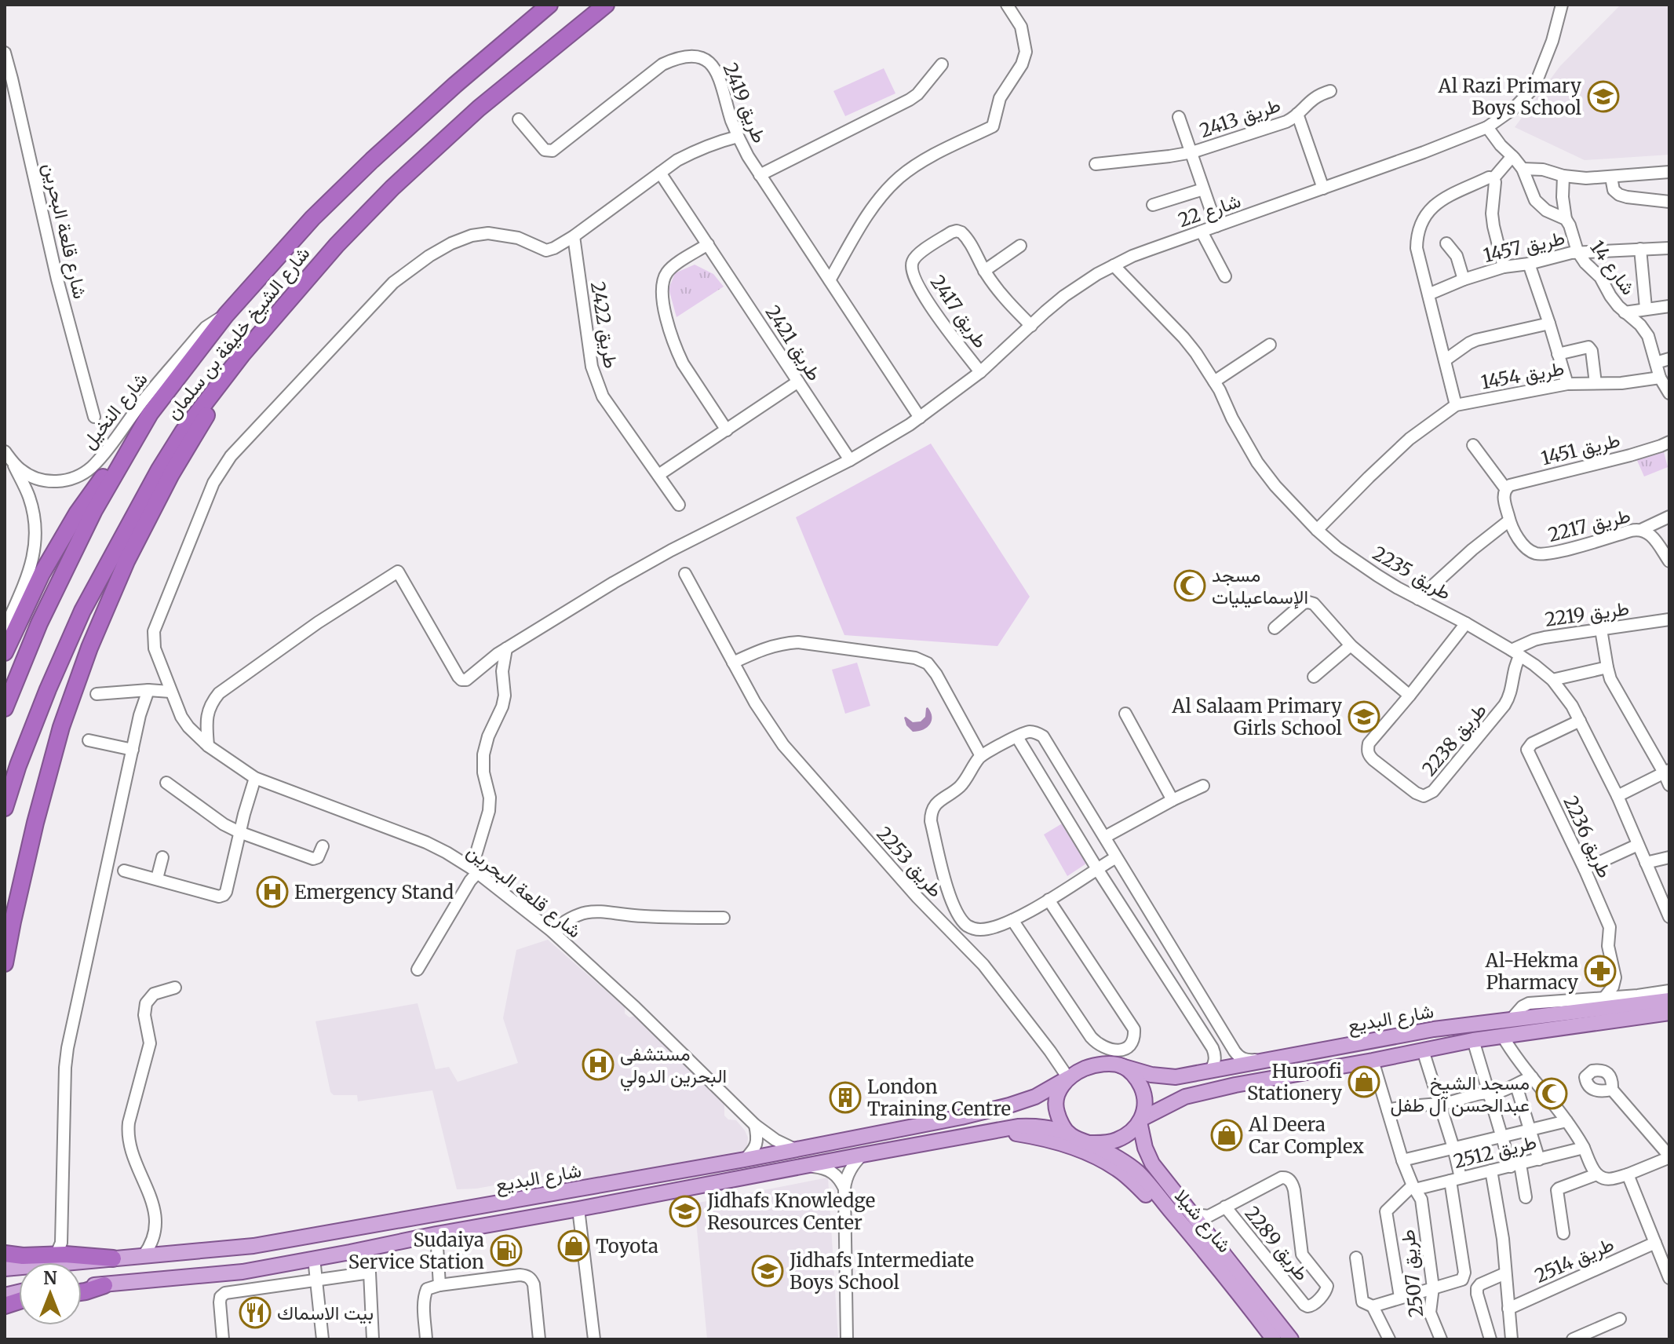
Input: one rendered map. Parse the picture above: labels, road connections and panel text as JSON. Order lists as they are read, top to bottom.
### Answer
{
  "streets": {
    "highway": ["شارع الشيخ خليفة بن سلمان"],
    "main road": ["شارع البديع", "شارع شيلا"],
    "street": [
      "طريق 2419",
      "طريق 2413",
      "شارع 22",
      "شارع قلعة البحرين",
      "طريق 1457",
      "شارع 14",
      "طريق 2417",
      "طريق 2422",
      "طريق 2421",
      "طريق 1454",
      "شارع النخيل",
      "طريق 1451",
      "طريق 2217",
      "طريق 2235",
      "طريق 2219",
      "طريق 2238",
      "طريق 2236",
      "طريق 2253",
      "طريق 2512",
      "طريق 2289",
      "طريق 2514",
      "طريق 2507"
    ]
  },
  "crossings": [
    ["طريق 2419", "شارع 22"],
    ["طريق 2413", "شارع 22"],
    ["شارع 22", "شارع قلعة البحرين"],
    ["شارع 22", "طريق 2417"],
    ["شارع 22", "طريق 2421"],
    ["شارع 22", "طريق 2235"],
    ["شارع قلعة البحرين", "طريق 2422"],
    ["شارع قلعة البحرين", "شارع البديع"],
    ["طريق 1457", "شارع 14"],
    ["شارع 14", "طريق 1454"],
    ["شارع الشيخ خليفة بن سلمان", "شارع النخيل"],
    ["طريق 1451", "طريق 2217"],
    ["طريق 2235", "طريق 2219"],
    ["طريق 2235", "طريق 2238"],
    ["طريق 2235", "طريق 2236"],
    ["طريق 2219", "طريق 2238"],
    ["طريق 2236", "شارع البديع"],
    ["طريق 2253", "شارع البديع"],
    ["طريق 2253", "شارع شيلا"],
    ["شارع البديع", "شارع شيلا"],
    ["شارع البديع", "طريق 2507"],
    ["طريق 2512", "طريق 2514"],
    ["طريق 2512", "طريق 2507"],
    ["شارع شيلا", "طريق 2289"]
  ],
  "places": {
    "school or university": [
      "Al Razi Primary Boys School",
      "Al Salaam Primary Girls School",
      "Jidhafs Knowledge Resources Center",
      "Jidhafs Intermediate Boys School"
    ],
    "mosque": ["مسجد الإسماعيليات", "مسجد الشيخ عبدالحسن آل طفل"],
    "hospital": ["Emergency Stand", "مستشفى البحرين الدولي"],
    "pharmacy": ["Al-Hekma Pharmacy"],
    "shop": ["Huroofi Stationery", "Al Deera Car Complex", "Toyota"],
    "building": ["London Training Centre"],
    "fuel station": ["Sudaiya Service Station"],
    "restaurant": ["بيت الاسماك"]
  },
  "north": "top"
}
